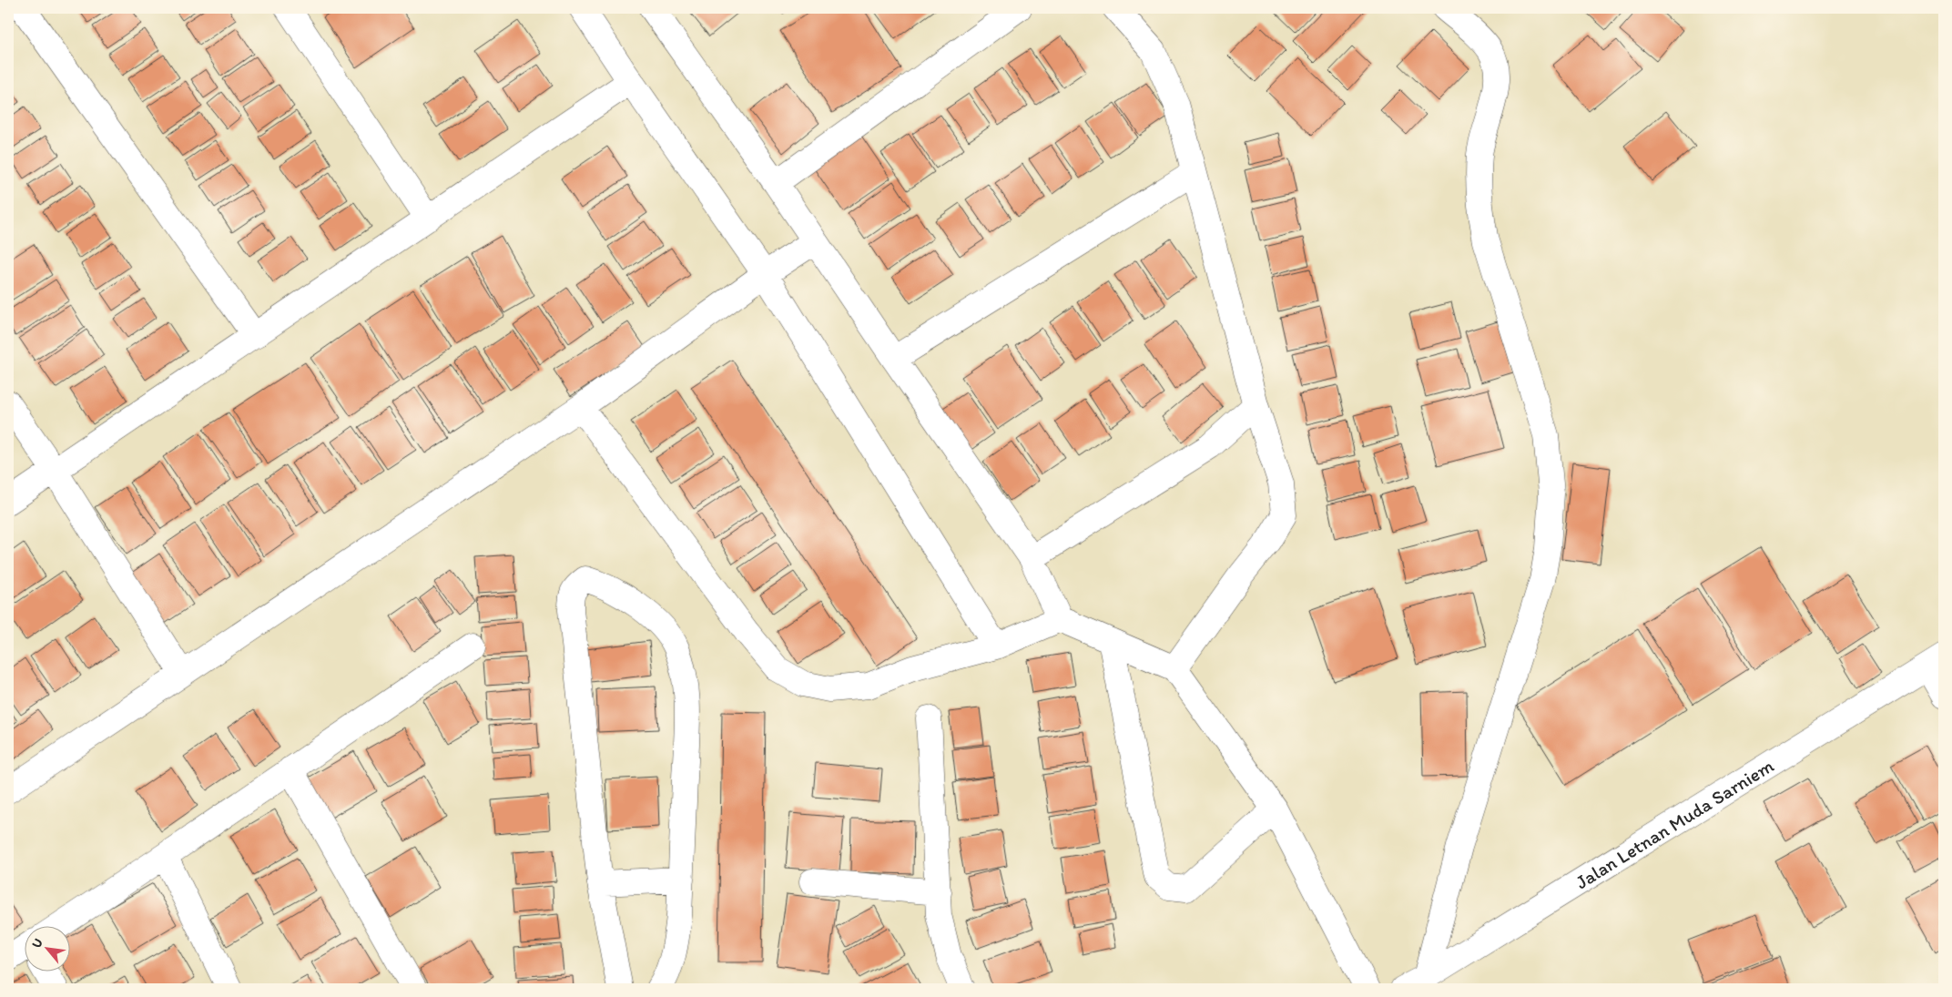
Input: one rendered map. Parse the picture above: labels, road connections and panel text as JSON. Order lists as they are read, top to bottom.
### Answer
{
  "streets": {
    "street": ["Jalan Letnan Muda Sarniem"]
  },
  "north": "top left"
}
